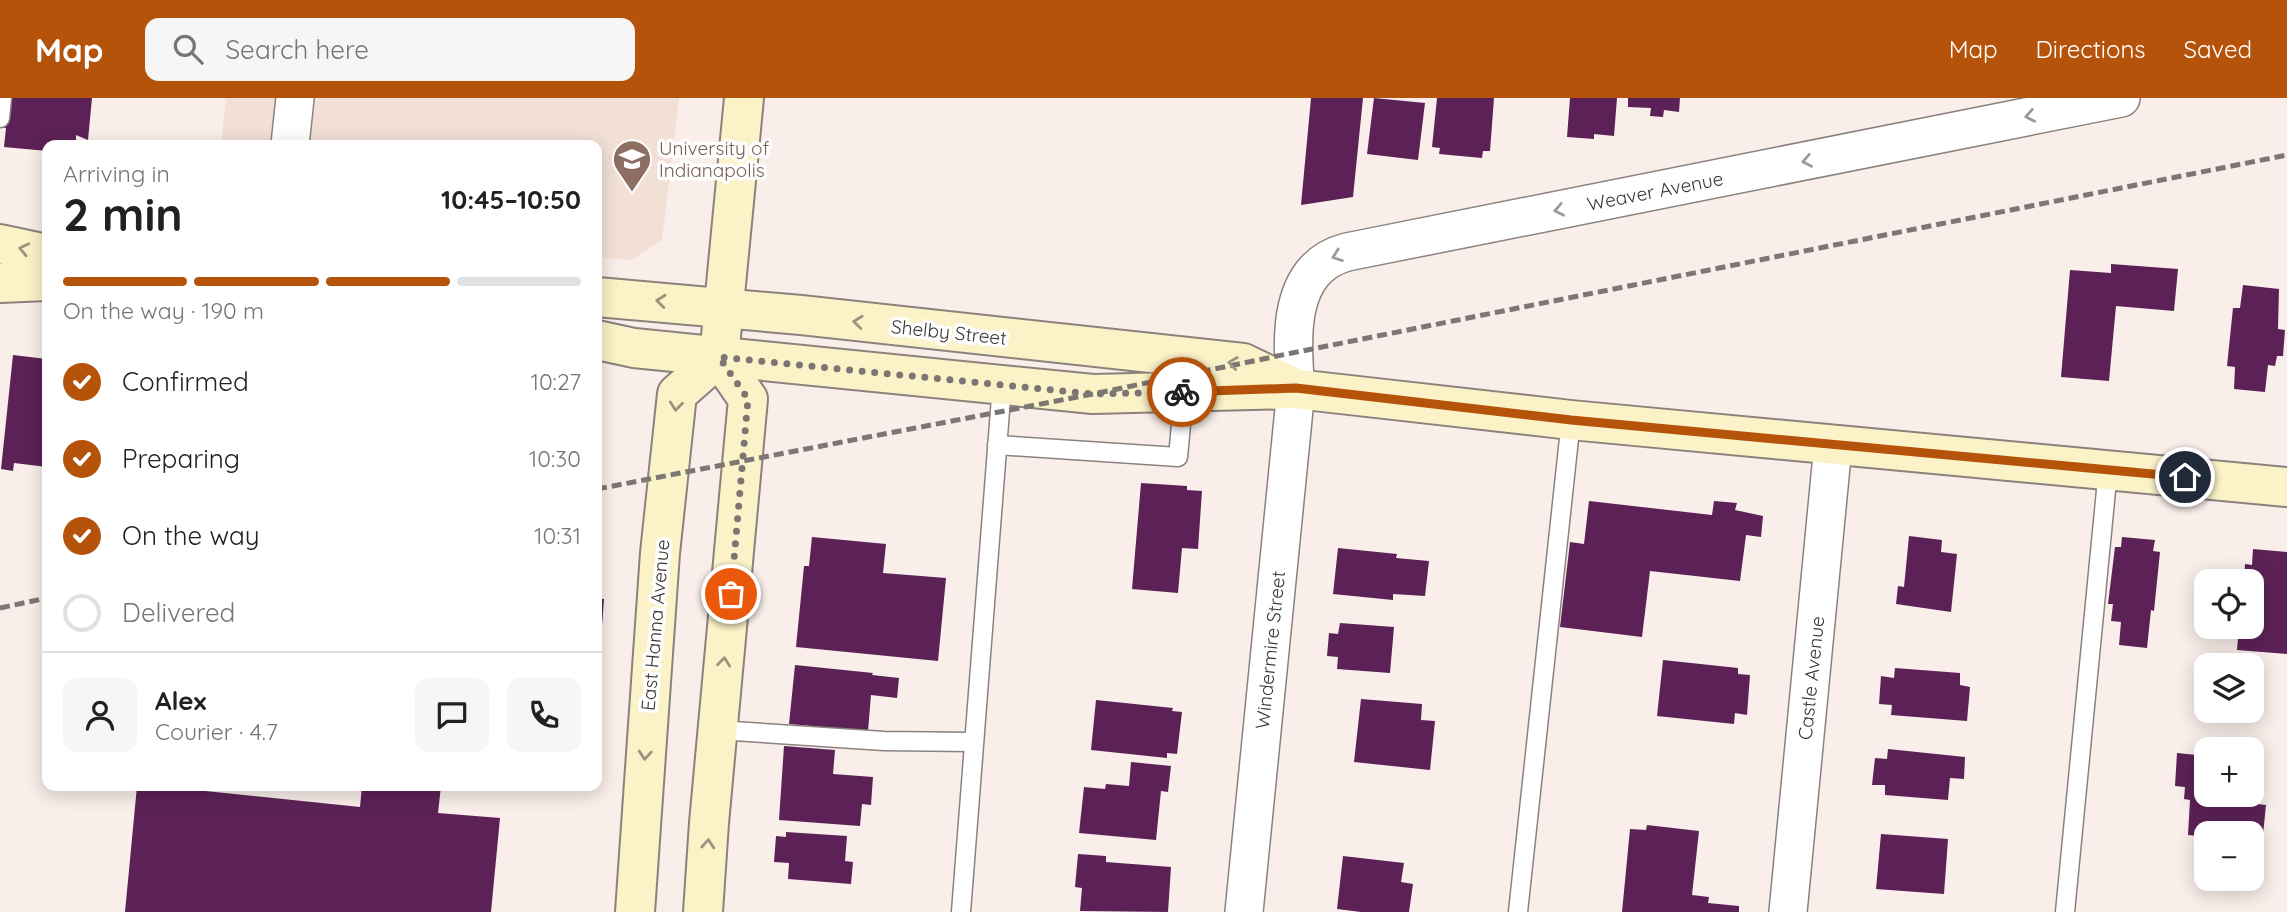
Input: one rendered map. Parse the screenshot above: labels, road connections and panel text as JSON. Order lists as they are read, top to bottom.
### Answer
{
  "streets": {
    "main road": ["Shelby Street", "East Hanna Avenue"],
    "street": ["Weaver Avenue", "Windermire Street", "Castle Avenue"]
  },
  "crossings": [
    ["Weaver Avenue", "Shelby Street"],
    ["Weaver Avenue", "Windermire Street"],
    ["Shelby Street", "East Hanna Avenue"],
    ["Shelby Street", "Windermire Street"],
    ["Shelby Street", "Castle Avenue"]
  ],
  "one_way": ["Weaver Avenue"],
  "places": {
    "school or university": ["University of Indianapolis"]
  },
  "page": {
    "header": "Map",
    "search": "Search here",
    "nav": ["Map", "Directions", "Saved"],
    "heading": ["2 min", "Arriving in", "10:45–10:50"],
    "panel": ["Alex", "Courier · 4.7"],
    "bar": "On the way · 190 m",
    "list": [
      ["Confirmed", "10:27"],
      ["Preparing", "10:30"],
      ["On the way", "10:31"],
      "Delivered"
    ],
    "map_buttons": ["+", "−"]
  }
}
